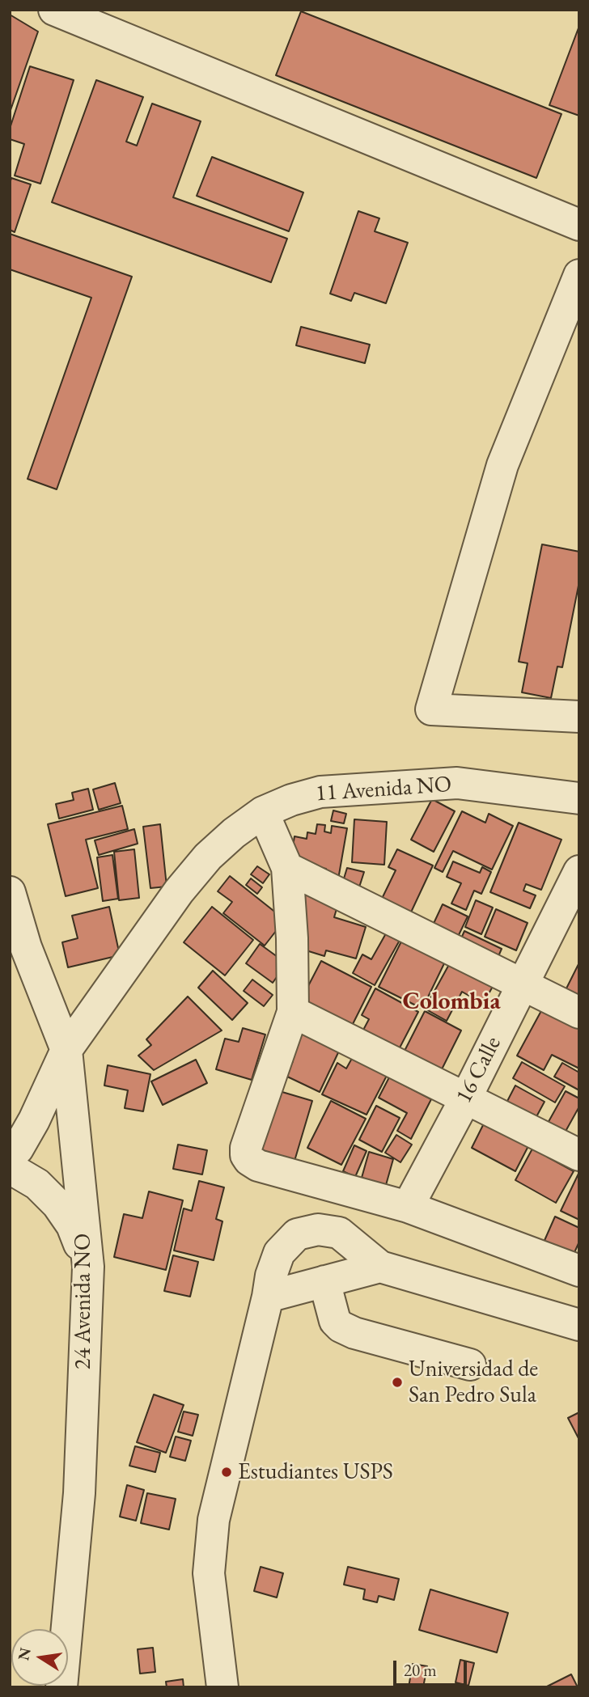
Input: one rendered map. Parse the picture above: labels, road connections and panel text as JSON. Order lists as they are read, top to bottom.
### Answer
{
  "streets": {
    "street": ["11 Avenida NO", "16 Calle", "24 Avenida NO"]
  },
  "crossings": [
    ["11 Avenida NO", "24 Avenida NO"]
  ],
  "districts": ["Colombia"],
  "places": ["Universidad de San Pedro Sula", "Estudiantes USPS"],
  "scale_bar": "20 m",
  "north": "left"
}
